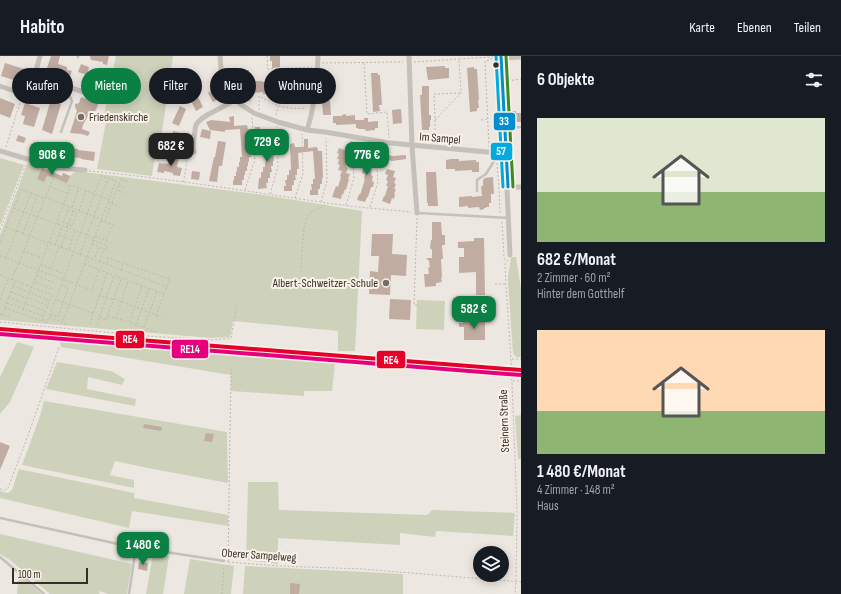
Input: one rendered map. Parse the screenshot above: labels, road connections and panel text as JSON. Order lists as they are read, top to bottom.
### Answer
{
  "streets": {
    "street": ["Im Sampel"],
    "lane": ["Oberer Sampelweg"],
    "path": ["Steinern Straße"]
  },
  "crossings": [
    ["Steinern Straße", "Oberer Sampelweg"]
  ],
  "places": ["Friedenskirche", "Albert-Schweitzer-Schule"],
  "lines": [
    "transit line 33",
    "transit line 57",
    "transit line RE4",
    "transit line RE14"
  ],
  "scale_bar": "100 m",
  "page": {
    "header": "Habito",
    "nav": ["Karte", "Ebenen", "Teilen"],
    "heading": "6 Objekte",
    "chip": [
      "Kaufen",
      "Mieten",
      "Filter",
      "Neu",
      "Wohnung"
    ],
    "list": [
      {
        "name": "682 €/Monat",
        "note": "2 Zimmer · 60 m² · Hinter dem Gotthelf"
      },
      {
        "name": "1 480 €/Monat",
        "note": "4 Zimmer · 148 m² · Haus"
      }
    ],
    "price": [
      "729 €",
      "682 €",
      "908 €",
      "776 €",
      "582 €",
      "1 480 €"
    ],
    "scale": "100 m"
  }
}
